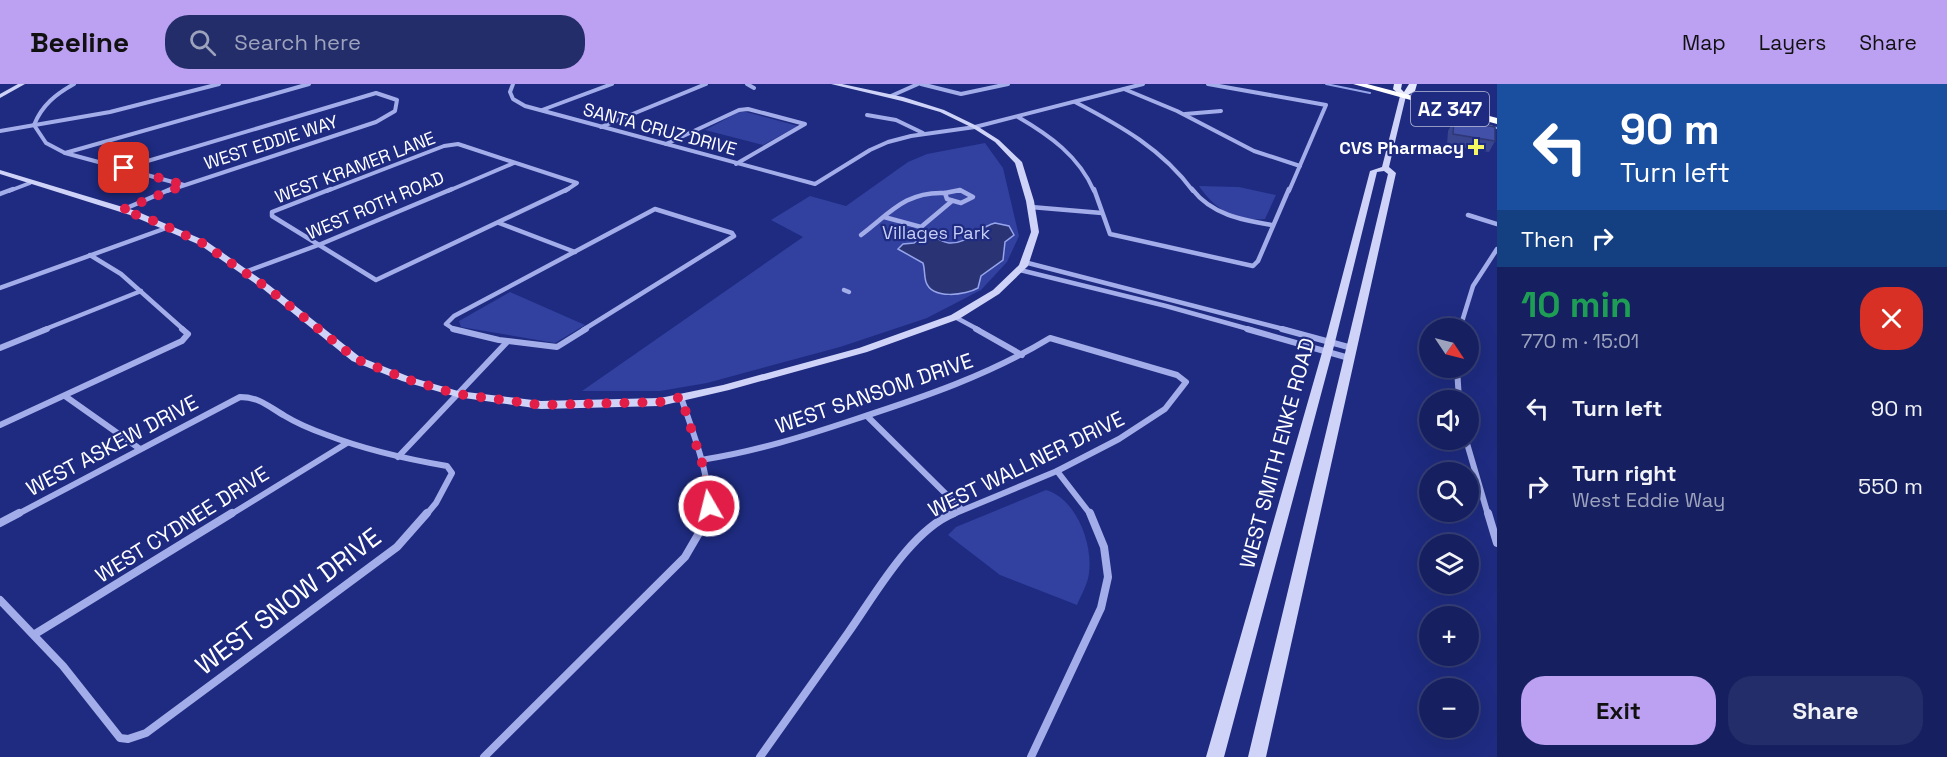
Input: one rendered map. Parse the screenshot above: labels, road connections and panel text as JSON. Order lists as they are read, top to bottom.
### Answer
{
  "streets": {
    "highway": ["AZ 347"],
    "street": [
      "SANTA CRUZ DRIVE",
      "WEST EDDIE WAY",
      "WEST KRAMER LANE",
      "WEST ROTH ROAD",
      "WEST SANSOM DRIVE",
      "WEST ASKEW DRIVE",
      "WEST SMITH ENKE ROAD",
      "WEST WALLNER DRIVE",
      "WEST CYDNEE DRIVE",
      "WEST SNOW DRIVE"
    ]
  },
  "crossings": [
    ["AZ 347", "WEST SMITH ENKE ROAD"],
    ["WEST KRAMER LANE", "WEST ROTH ROAD"],
    ["WEST SANSOM DRIVE", "WEST WALLNER DRIVE"],
    ["WEST ASKEW DRIVE", "WEST CYDNEE DRIVE"],
    ["WEST CYDNEE DRIVE", "WEST SNOW DRIVE"]
  ],
  "parks": ["Villages Park"],
  "places": {
    "health": ["CVS Pharmacy"]
  },
  "north": "bottom right",
  "page": {
    "header": "Beeline",
    "search": "Search here",
    "nav": ["Map", "Layers", "Share"],
    "turn": ["90 m", "Turn left"],
    "then": "Then",
    "heading": ["10 min", "770 m · 15:01"],
    "map_buttons": ["+", "−"],
    "list": [
      {
        "name": "Turn left",
        "value": "90 m"
      },
      {
        "name": "Turn right",
        "note": "West Eddie Way",
        "value": "550 m"
      }
    ],
    "buttons": ["Exit", "Share"]
  }
}
